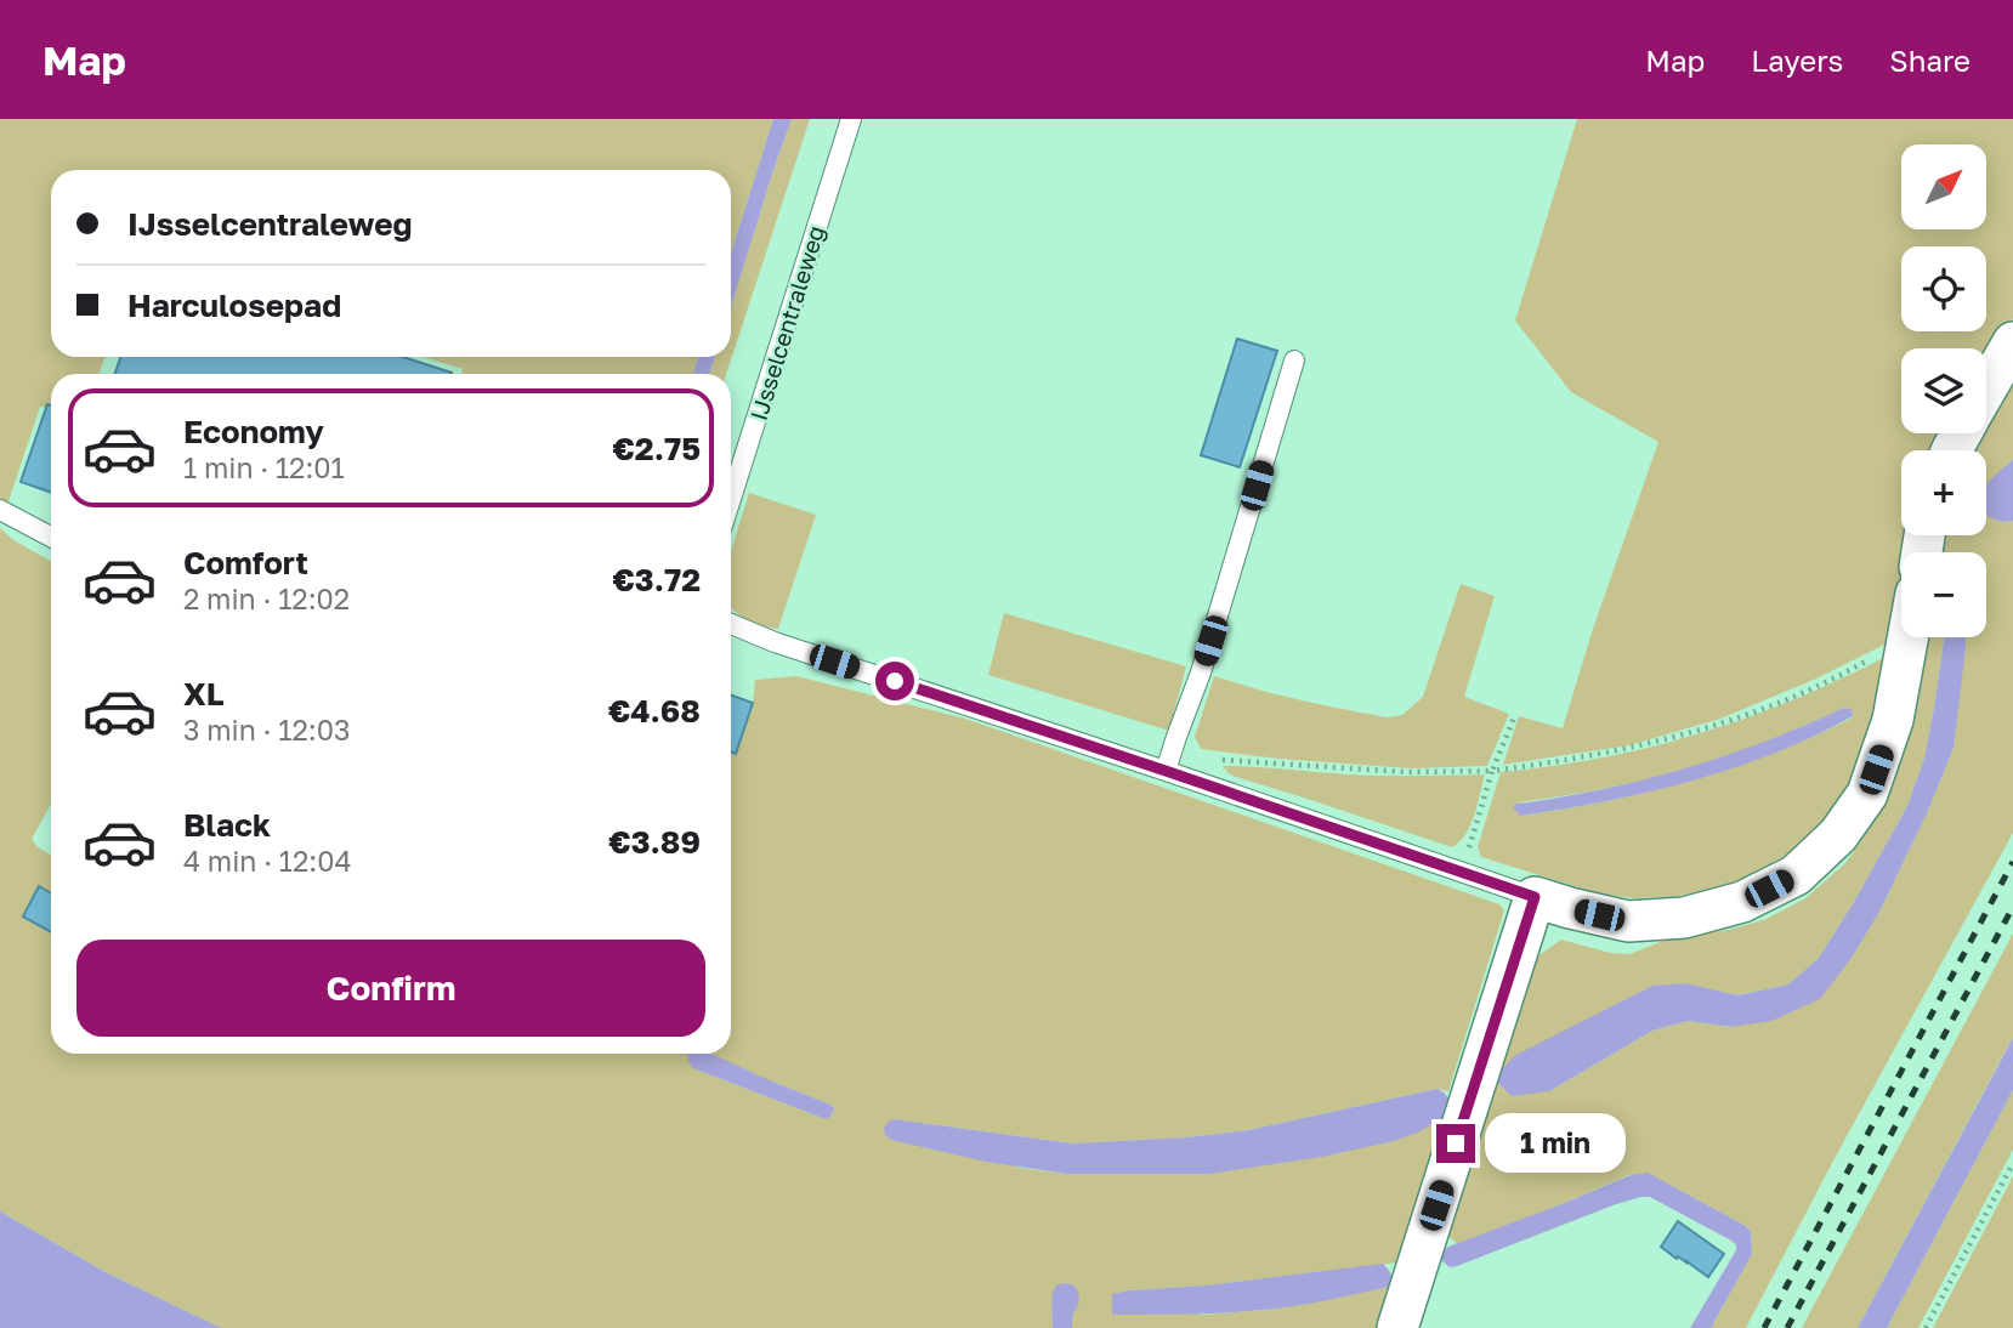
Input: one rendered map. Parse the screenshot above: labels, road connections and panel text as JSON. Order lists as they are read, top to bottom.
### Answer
{
  "streets": {
    "lane": ["IJsselcentraleweg"]
  },
  "north": "top right",
  "page": {
    "header": "Map",
    "nav": ["Map", "Layers", "Share"],
    "map_buttons": ["+", "−"],
    "banner": ["IJsselcentraleweg", "Harculosepad"],
    "list": [
      {
        "name": "Economy",
        "note": "1 min · 12:01",
        "value": "€2.75"
      },
      {
        "name": "Comfort",
        "note": "2 min · 12:02",
        "value": "€3.72"
      },
      {
        "name": "XL",
        "note": "3 min · 12:03",
        "value": "€4.68"
      },
      {
        "name": "Black",
        "note": "4 min · 12:04",
        "value": "€3.89"
      }
    ],
    "buttons": "Confirm",
    "bubble": "1 min"
  }
}
